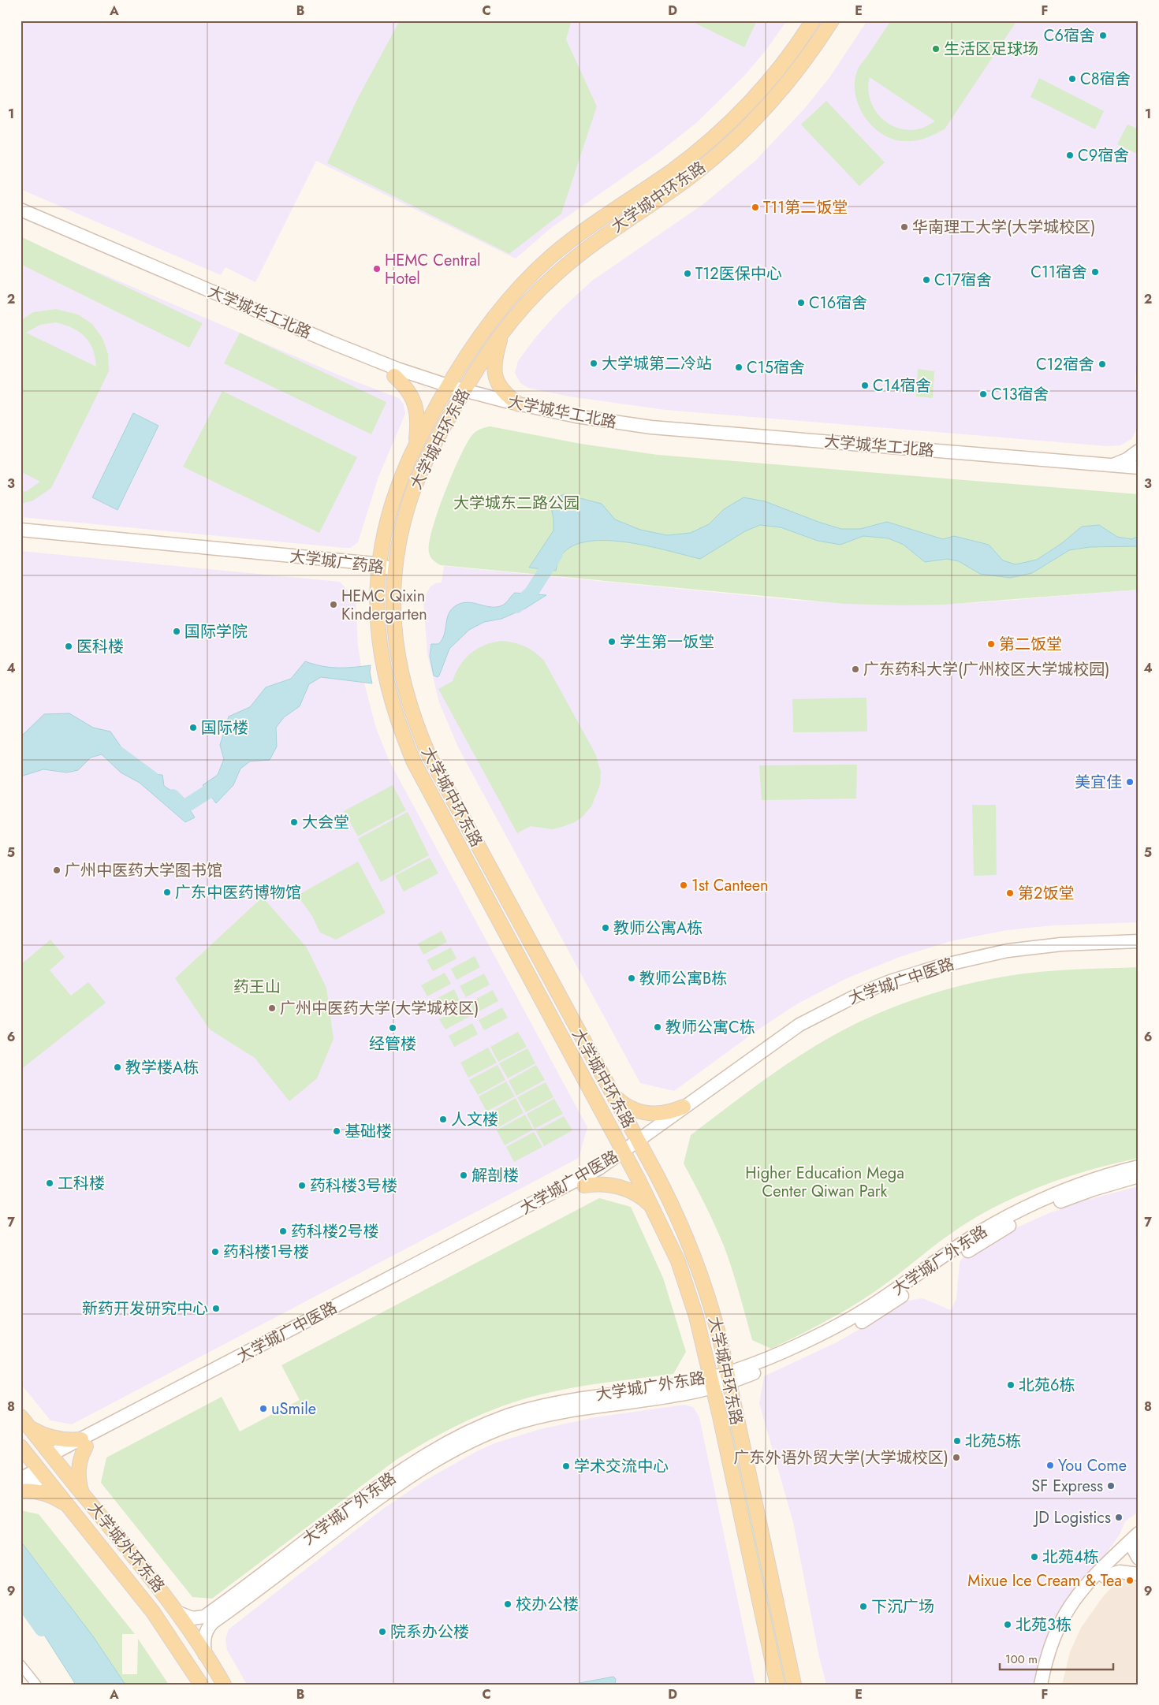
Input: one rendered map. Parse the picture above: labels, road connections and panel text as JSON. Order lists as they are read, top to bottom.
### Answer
{
  "streets": {
    "main road": [
      "大学城中环东路",
      "大学城华工北路",
      "大学城广药路",
      "大学城广中医路",
      "大学城广外东路",
      "大学城外环东路"
    ]
  },
  "crossings": [
    ["大学城中环东路", "大学城华工北路"],
    ["大学城中环东路", "大学城广药路"],
    ["大学城中环东路", "大学城广中医路"],
    ["大学城中环东路", "大学城广外东路"],
    ["大学城广中医路", "大学城外环东路"],
    ["大学城广外东路", "大学城外环东路"]
  ],
  "parks": ["大学城东二路公园", "药王山", "Higher Education Mega Center Qiwan Park"],
  "places": [
    "C6宿舍",
    "生活区足球场",
    "C8宿舍",
    "C9宿舍",
    "T11第二饭堂",
    "华南理工大学(大学城校区)",
    "HEMC Central Hotel",
    "C11宿舍",
    "T12医保中心",
    "C17宿舍",
    "C16宿舍",
    "大学城第二冷站",
    "C12宿舍",
    "C15宿舍",
    "C14宿舍",
    "C13宿舍",
    "HEMC Qixin Kindergarten",
    "国际学院",
    "学生第一饭堂",
    "第二饭堂",
    "医科楼",
    "广东药科大学(广州校区大学城校园)",
    "国际楼",
    "美宜佳",
    "大会堂",
    "广州中医药大学图书馆",
    "1st Canteen",
    "广东中医药博物馆",
    "第2饭堂",
    "教师公寓A栋",
    "教师公寓B栋",
    "广州中医药大学(大学城校区)",
    "教师公寓C栋",
    "经管楼",
    "教学楼A栋",
    "人文楼",
    "基础楼",
    "解剖楼",
    "工科楼",
    "药科楼3号楼",
    "药科楼2号楼",
    "药科楼1号楼",
    "新药开发研究中心",
    "北苑6栋",
    "uSmile",
    "北苑5栋",
    "广东外语外贸大学(大学城校区)",
    "You Come",
    "学术交流中心",
    "SF Express",
    "JD Logistics",
    "北苑4栋",
    "Mixue Ice Cream & Tea",
    "校办公楼",
    "下沉广场",
    "北苑3栋",
    "院系办公楼"
  ],
  "scale_bar": "100 m",
  "grid": {
    "columns": [
      "A",
      "B",
      "C",
      "D",
      "E",
      "F"
    ],
    "rows": [
      "1",
      "2",
      "3",
      "4",
      "5",
      "6",
      "7",
      "8",
      "9"
    ]
  }
}
